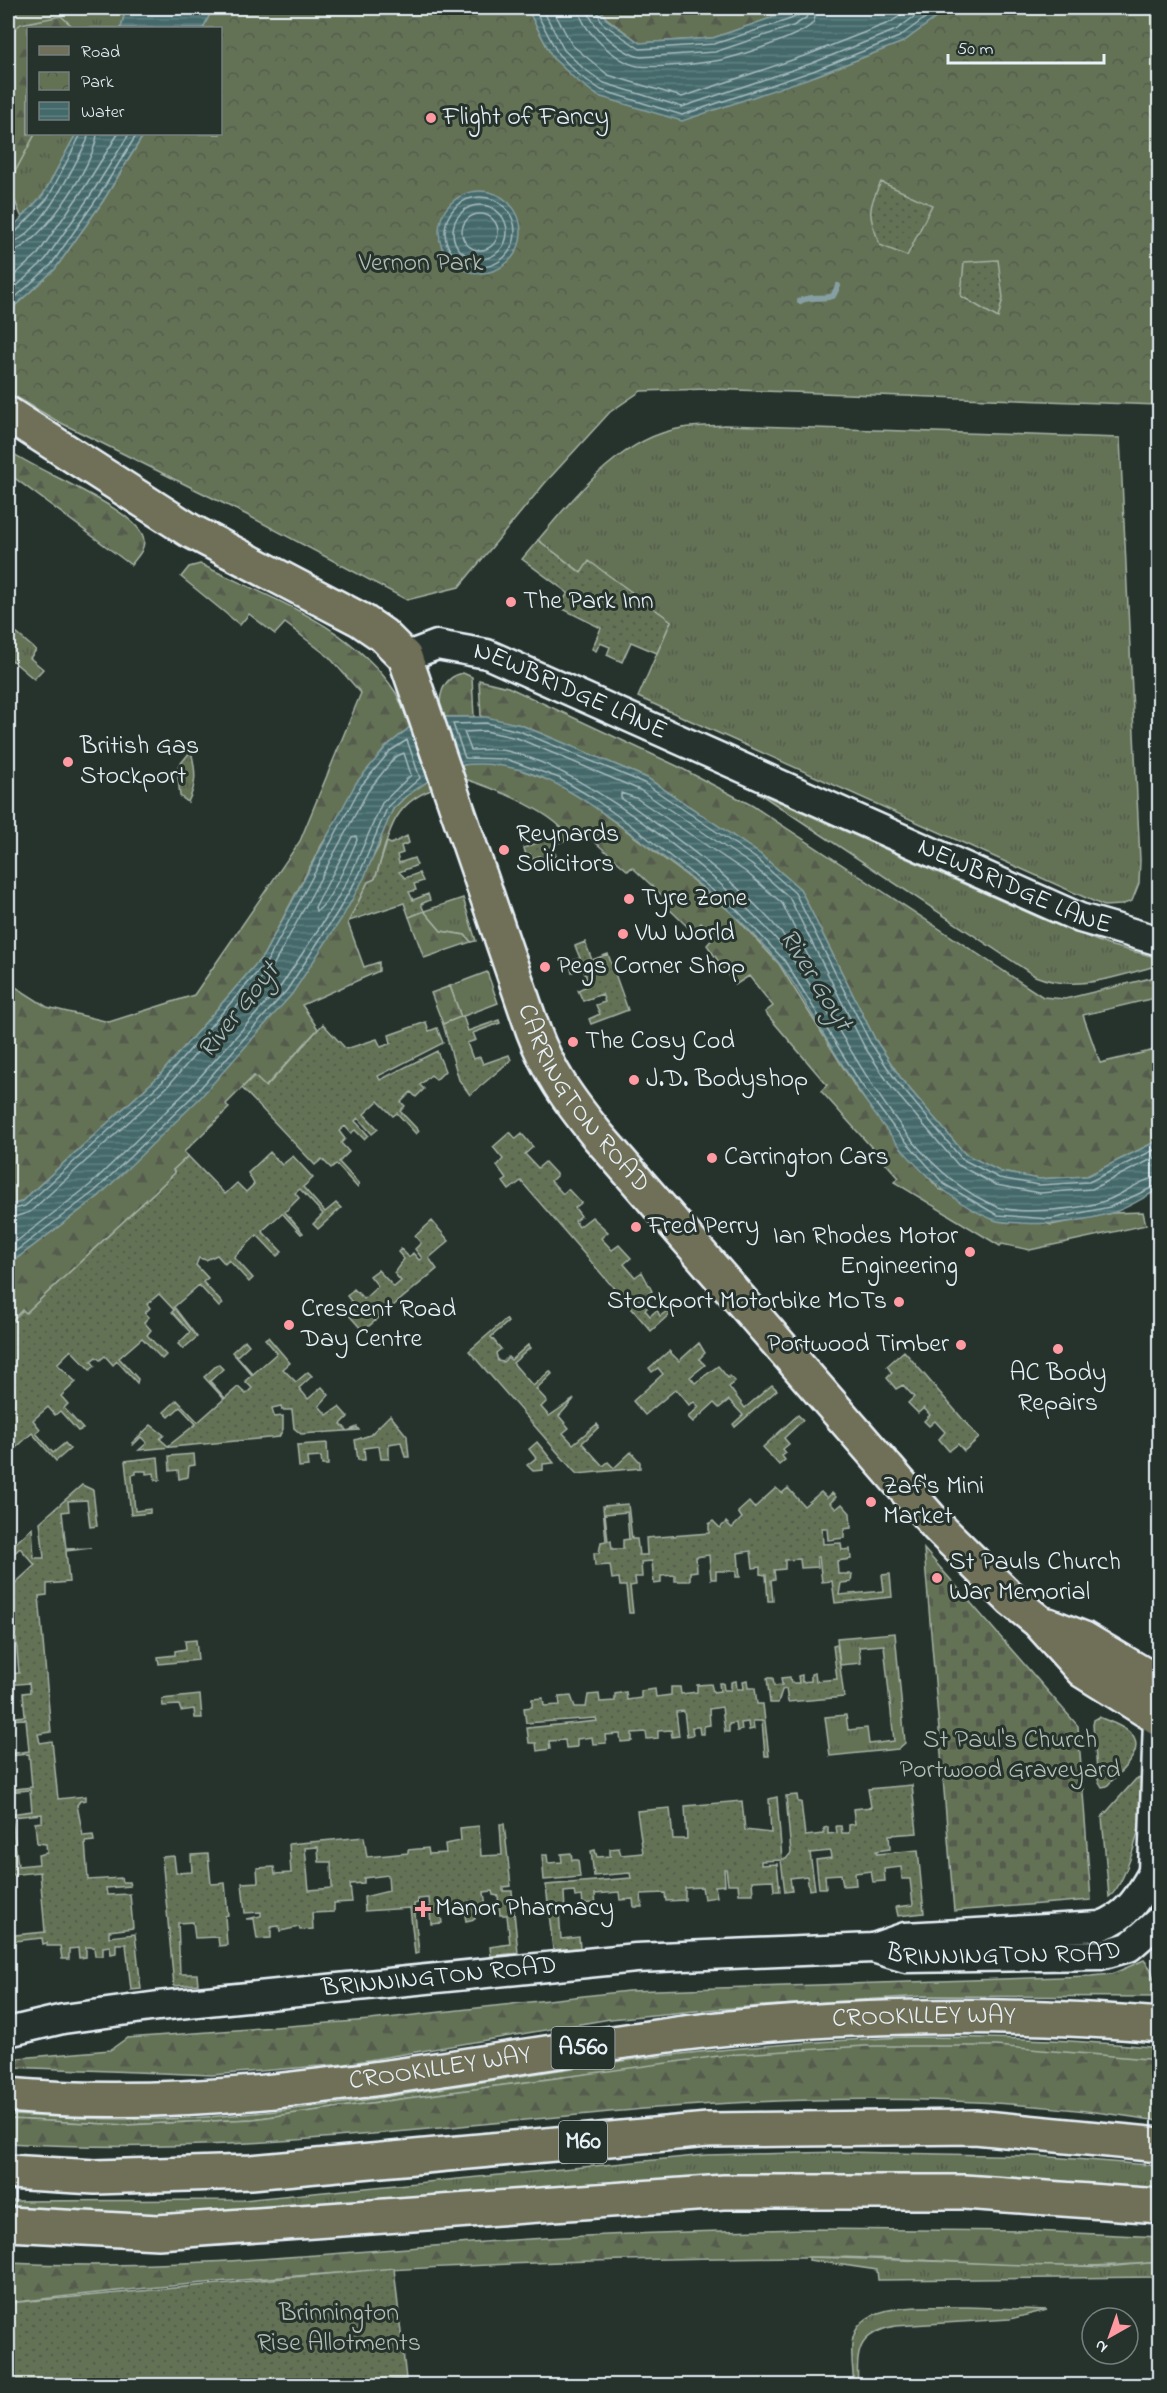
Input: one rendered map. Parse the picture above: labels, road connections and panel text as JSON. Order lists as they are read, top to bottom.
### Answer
{
  "streets": {
    "main road": [
      "CARRINGTON ROAD",
      "CROOKILLEY WAY",
      "A560",
      "M60"
    ],
    "street": ["NEWBRIDGE LANE", "BRINNINGTON ROAD"]
  },
  "crossings": [
    ["NEWBRIDGE LANE", "CARRINGTON ROAD"]
  ],
  "water": ["River Goyt"],
  "parks": ["Vernon Park", "St Paul's Church Portwood Graveyard", "Brinnington Rise Allotments"],
  "places": {
    "other": [
      "Flight of Fancy",
      "The Park Inn",
      "British Gas Stockport",
      "Reynards Solicitors",
      "Tyre Zone",
      "VW World",
      "Pegs Corner Shop",
      "The Cosy Cod",
      "J.D. Bodyshop",
      "Carrington Cars",
      "Fred Perry",
      "Ian Rhodes Motor Engineering",
      "Stockport Motorbike MOTs",
      "Crescent Road Day Centre",
      "Portwood Timber",
      "AC Body Repairs",
      "Zaf's Mini Market",
      "St Pauls Church War Memorial"
    ],
    "health": ["Manor Pharmacy"]
  },
  "legend": ["Road", "Park", "Water"],
  "scale_bar": "50 m",
  "north": "bottom left"
}
